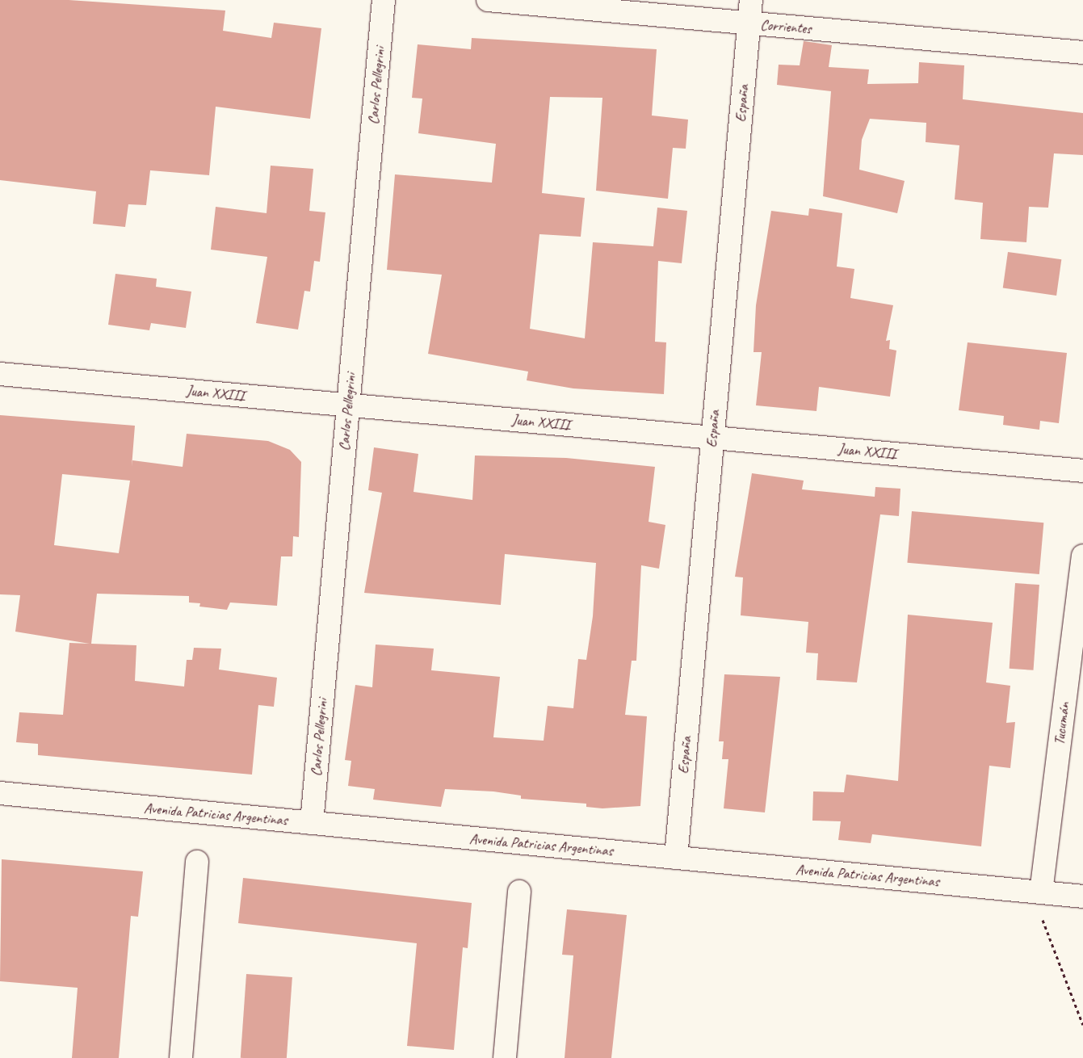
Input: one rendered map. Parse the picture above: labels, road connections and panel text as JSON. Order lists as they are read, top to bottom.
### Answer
{
  "streets": {
    "street": [
      "Corrientes",
      "Carlos Pellegrini",
      "España",
      "Juan XXIII",
      "Tucumán",
      "Avenida Patricias Argentinas"
    ]
  },
  "crossings": [
    ["Corrientes", "España"],
    ["Carlos Pellegrini", "Juan XXIII"],
    ["Carlos Pellegrini", "Avenida Patricias Argentinas"],
    ["España", "Juan XXIII"],
    ["España", "Avenida Patricias Argentinas"],
    ["Tucumán", "Avenida Patricias Argentinas"]
  ]
}
